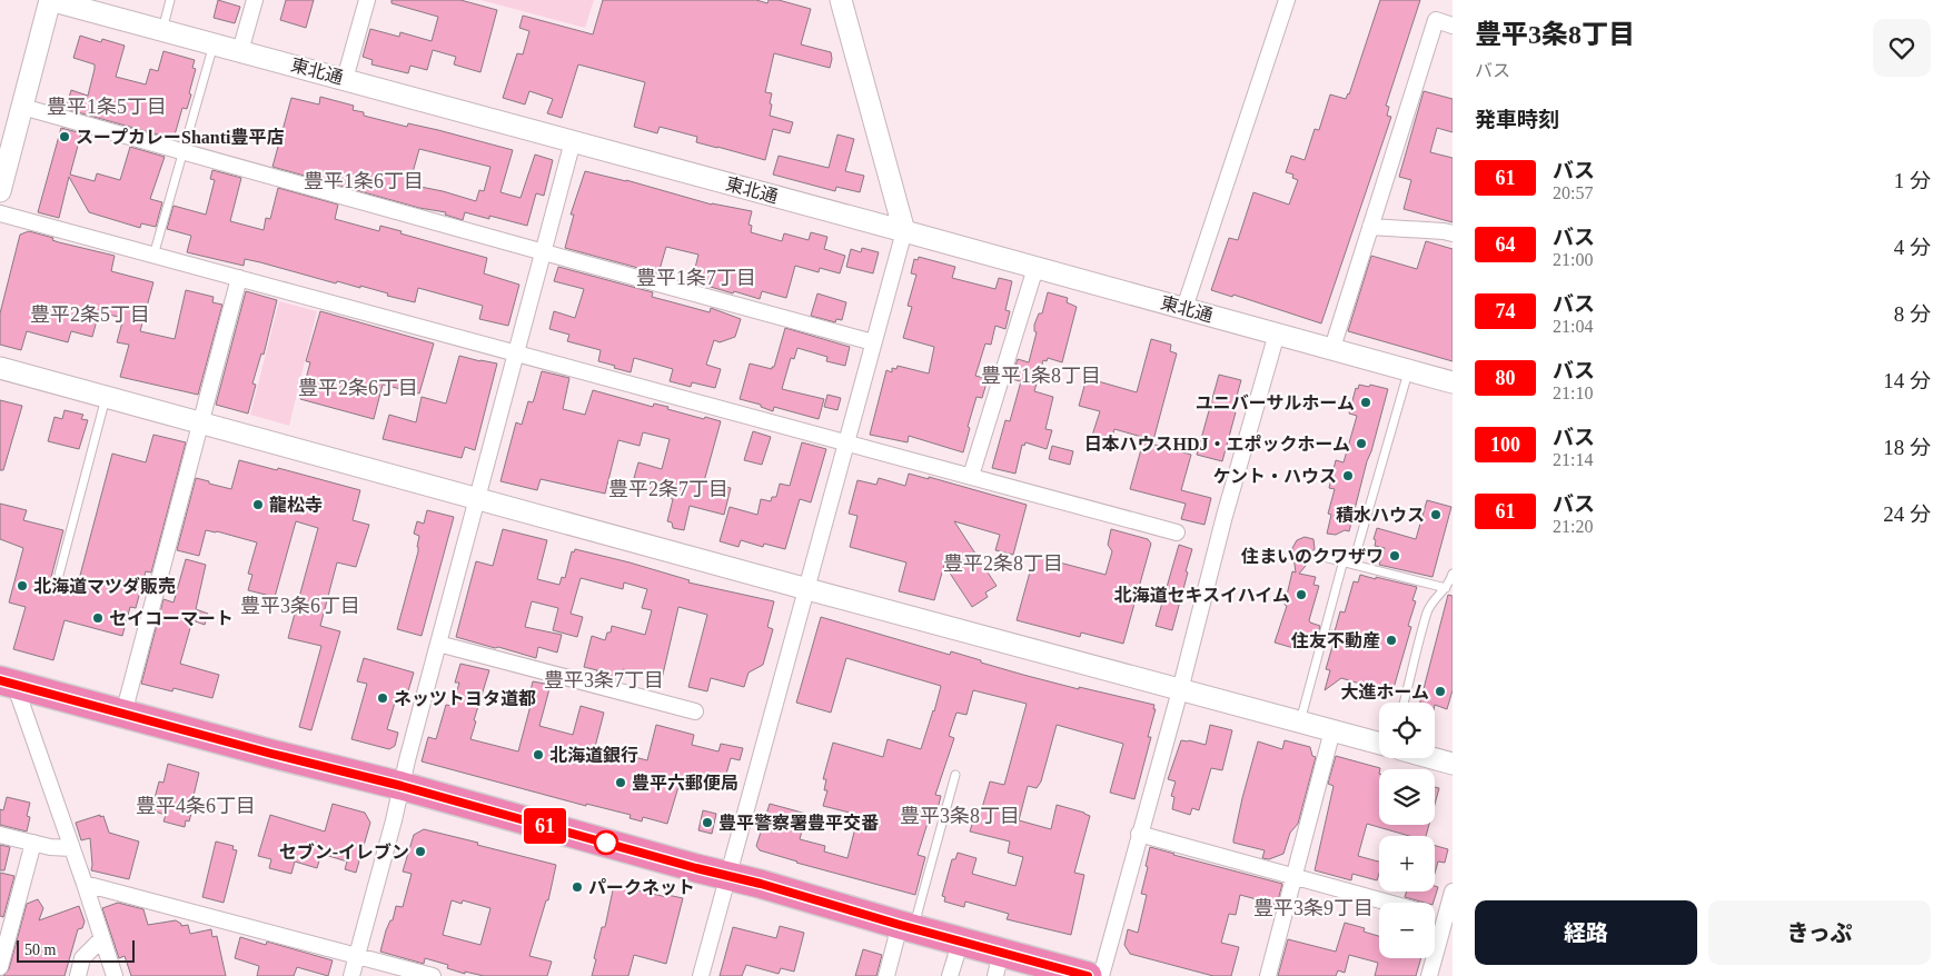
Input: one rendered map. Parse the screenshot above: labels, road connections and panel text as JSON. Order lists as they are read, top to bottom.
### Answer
{
  "streets": {
    "street": ["東北通"]
  },
  "districts": [
    "豊平1条5丁目",
    "豊平1条6丁目",
    "豊平1条7丁目",
    "豊平2条5丁目",
    "豊平1条8丁目",
    "豊平2条6丁目",
    "豊平2条7丁目",
    "豊平2条8丁目",
    "豊平3条6丁目",
    "豊平3条7丁目",
    "豊平4条6丁目",
    "豊平3条8丁目",
    "豊平3条9丁目"
  ],
  "places": [
    "スープカレーShanti豊平店",
    "ユニバーサルホーム",
    "日本ハウスHDJ・エポックホーム",
    "ケント・ハウス",
    "龍松寺",
    "積水ハウス",
    "住まいのクワザワ",
    "北海道マツダ販売",
    "北海道セキスイハイム",
    "セイコーマート",
    "住友不動産",
    "大進ホーム",
    "ネッツトヨタ道都",
    "北海道銀行",
    "豊平六郵便局",
    "豊平警察署豊平交番",
    "セブン-イレブン",
    "パークネット"
  ],
  "lines": ["bus line 61"],
  "scale_bar": "50 m",
  "page": {
    "on_map": "61",
    "heading": [
      ["豊平3条8丁目", "バス"],
      "発車時刻"
    ],
    "list": [
      {
        "mark": "61",
        "name": "バス",
        "note": "20:57",
        "value": "1 分"
      },
      {
        "mark": "64",
        "name": "バス",
        "note": "21:00",
        "value": "4 分"
      },
      {
        "mark": "74",
        "name": "バス",
        "note": "21:04",
        "value": "8 分"
      },
      {
        "mark": "80",
        "name": "バス",
        "note": "21:10",
        "value": "14 分"
      },
      {
        "mark": "100",
        "name": "バス",
        "note": "21:14",
        "value": "18 分"
      },
      {
        "mark": "61",
        "name": "バス",
        "note": "21:20",
        "value": "24 分"
      }
    ],
    "map_buttons": ["+", "−"],
    "buttons": ["経路", "きっぷ"],
    "scale": "50 m"
  }
}
